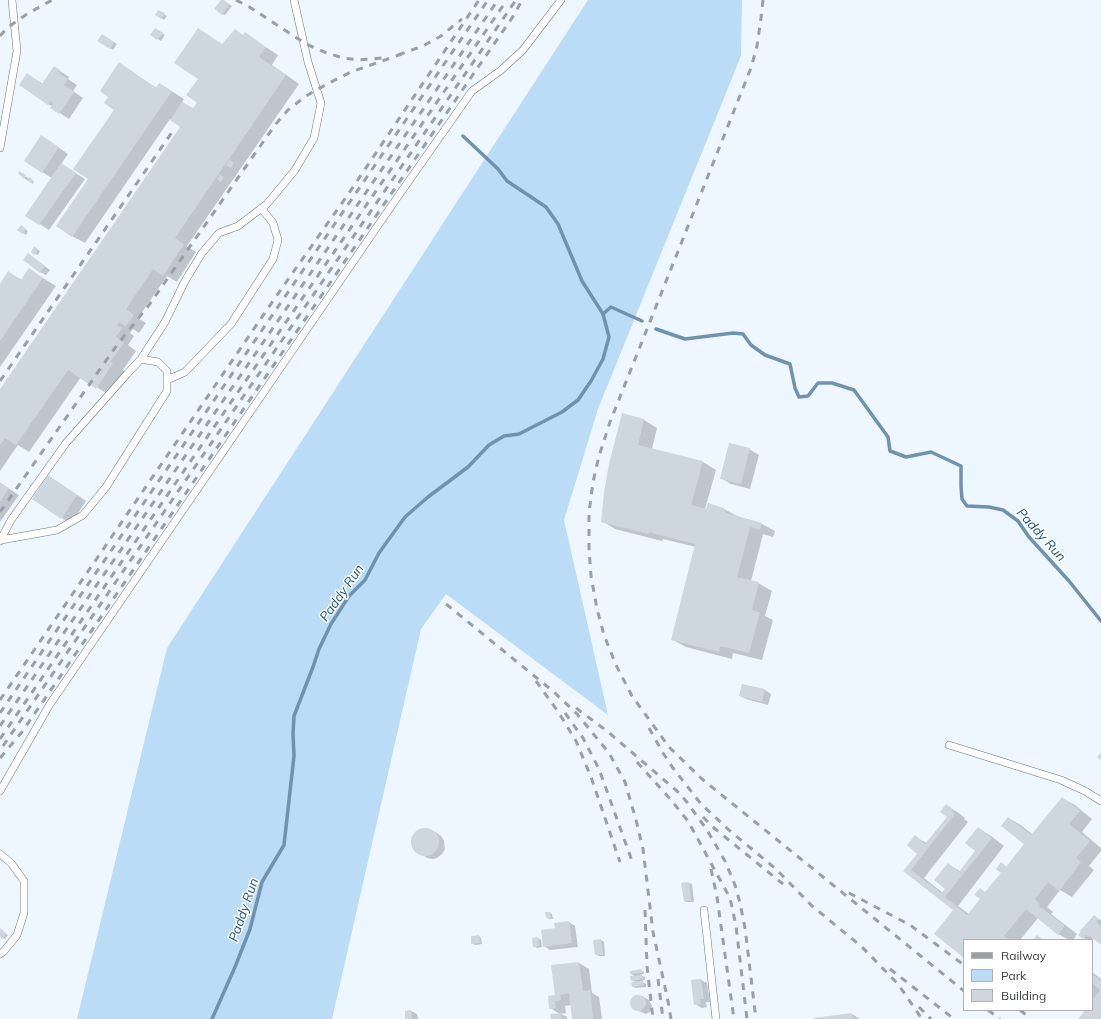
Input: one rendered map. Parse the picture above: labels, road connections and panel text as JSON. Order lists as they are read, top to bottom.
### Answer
{
  "water": ["Paddy Run"],
  "legend": ["Railway", "Park", "Building"]
}
